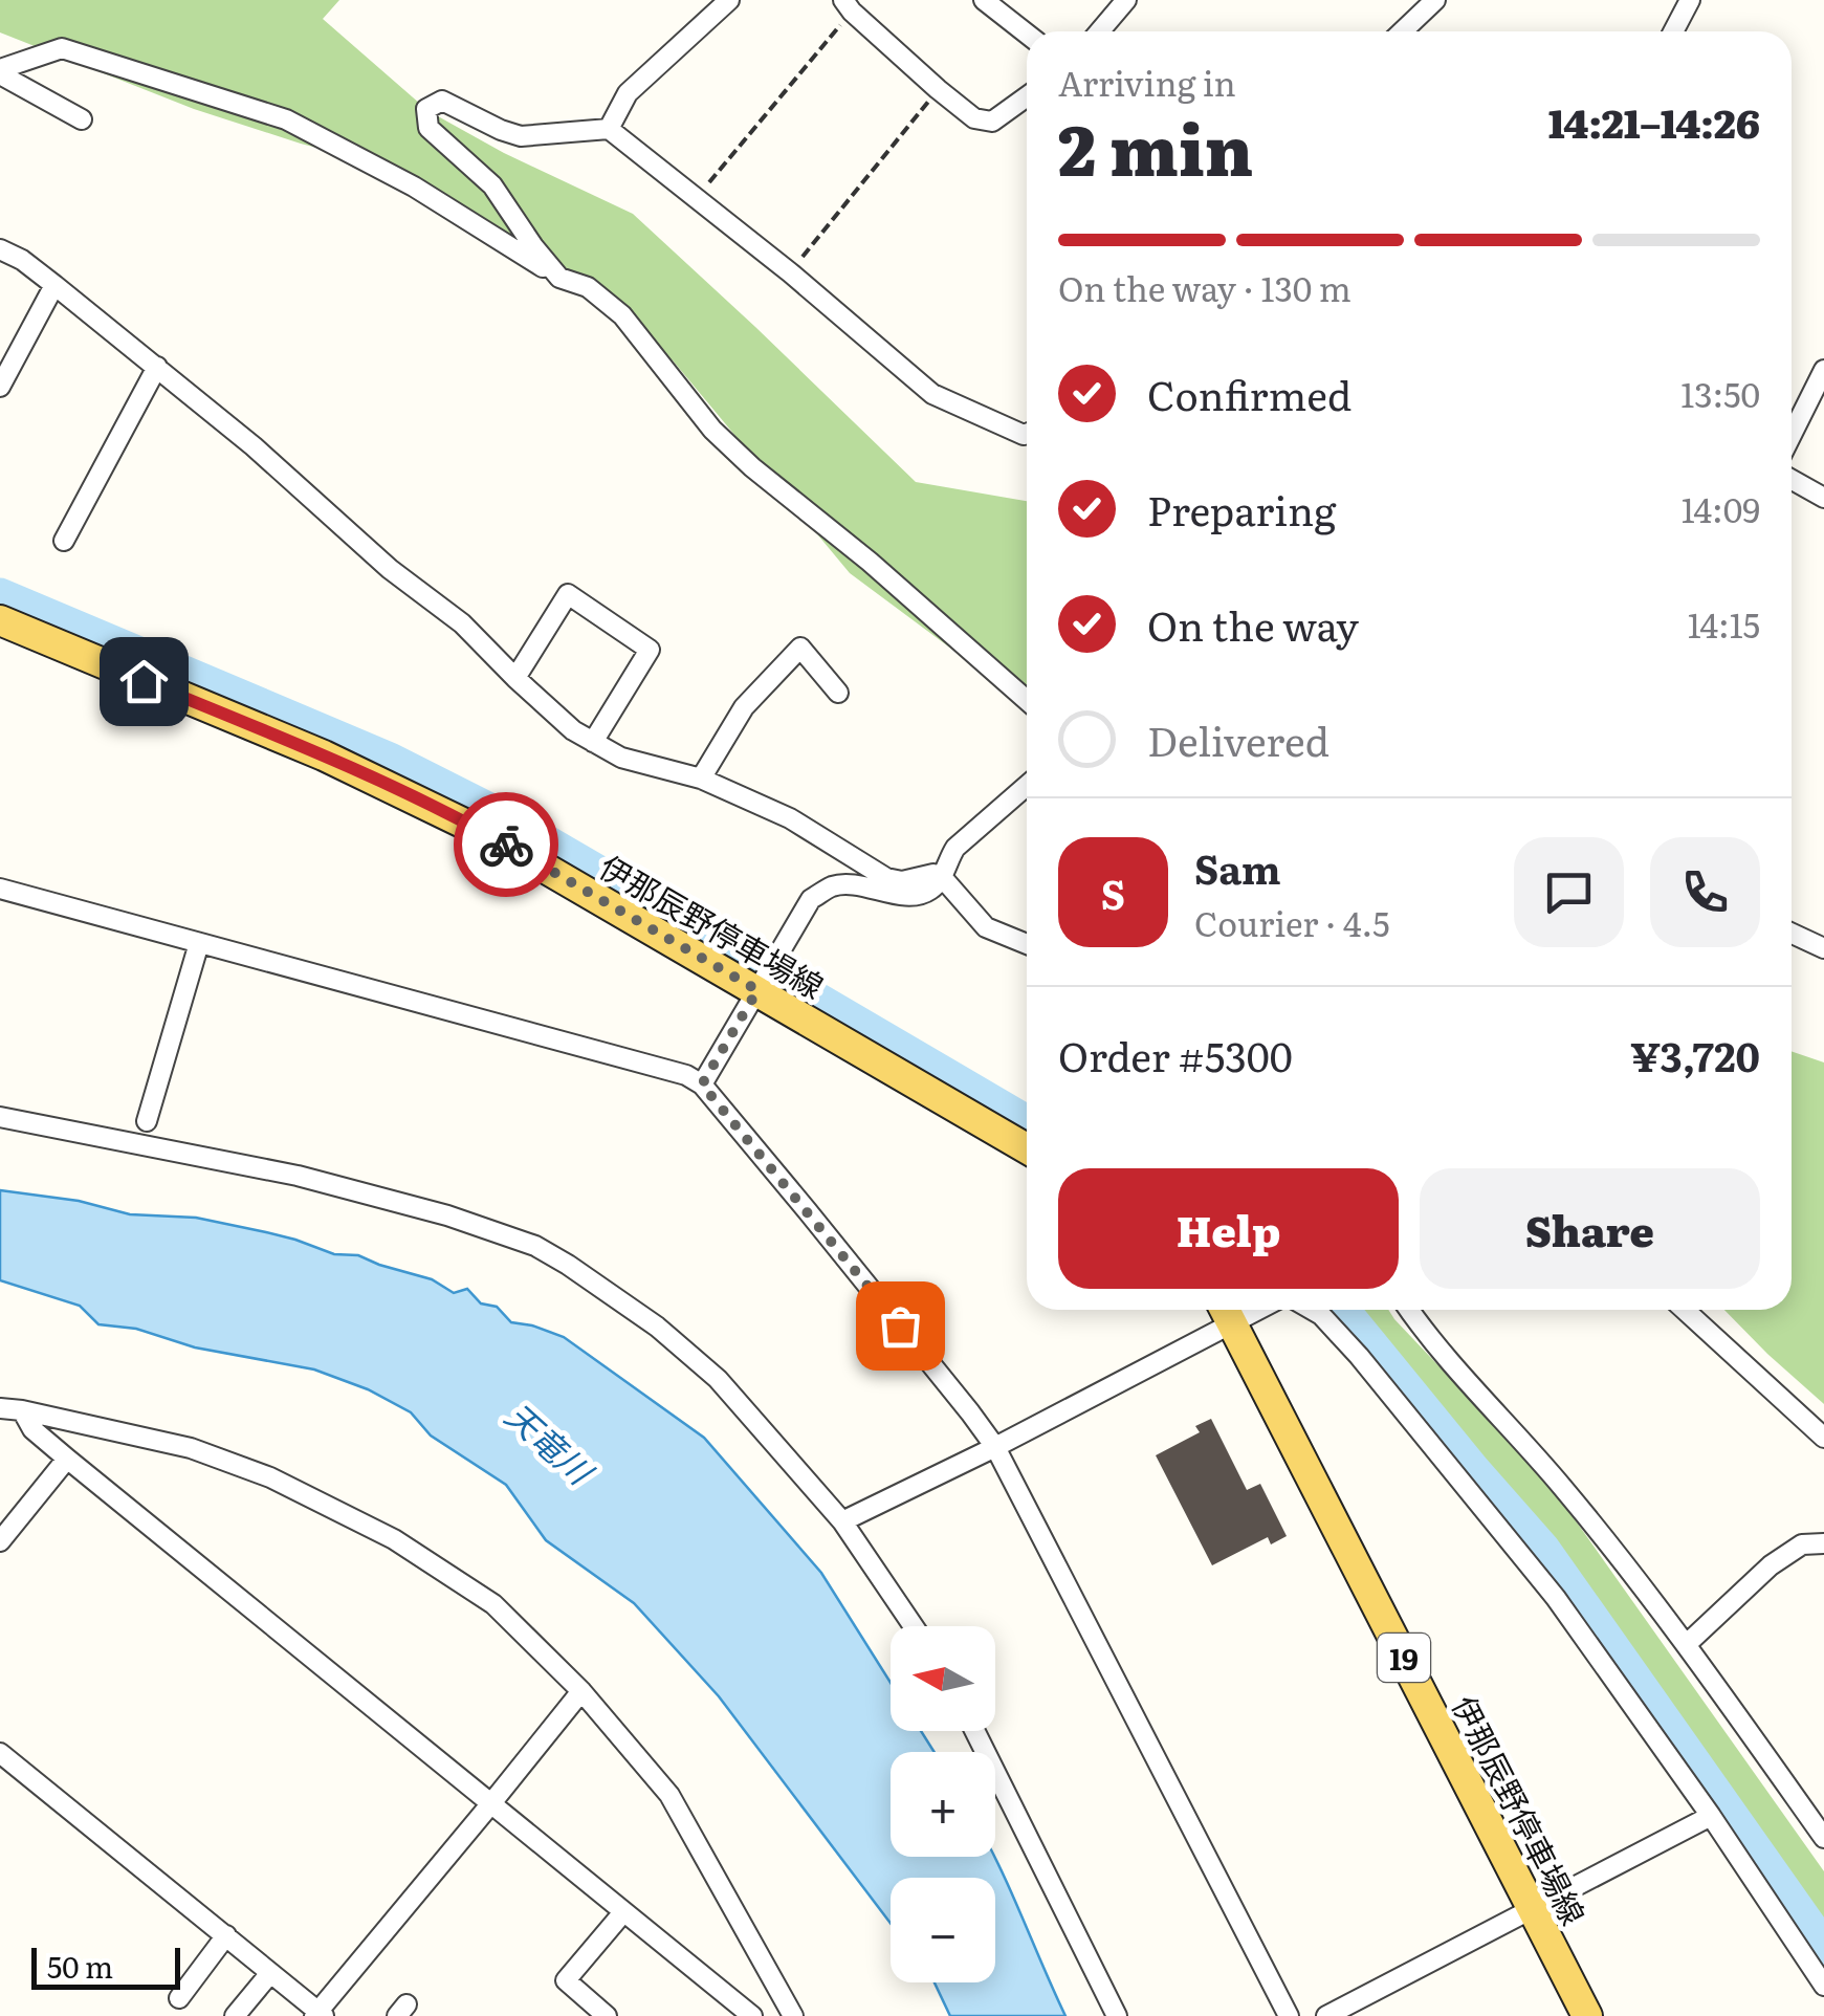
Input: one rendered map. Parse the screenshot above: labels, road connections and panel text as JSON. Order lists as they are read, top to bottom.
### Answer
{
  "streets": {
    "main road": ["伊那辰野停車場線", "19"]
  },
  "water": ["天竜川"],
  "scale_bar": "50 m",
  "north": "left",
  "page": {
    "heading": ["2 min", "Arriving in", "14:21–14:26"],
    "panel": [
      "Sam",
      "Courier · 4.5",
      "Order #5300",
      "¥3,720"
    ],
    "bar": "On the way · 130 m",
    "list": [
      ["Confirmed", "13:50"],
      ["Preparing", "14:09"],
      ["On the way", "14:15"],
      "Delivered"
    ],
    "round": "S",
    "buttons": ["Help", "Share"],
    "map_buttons": ["+", "−"],
    "scale": "50 m"
  }
}
